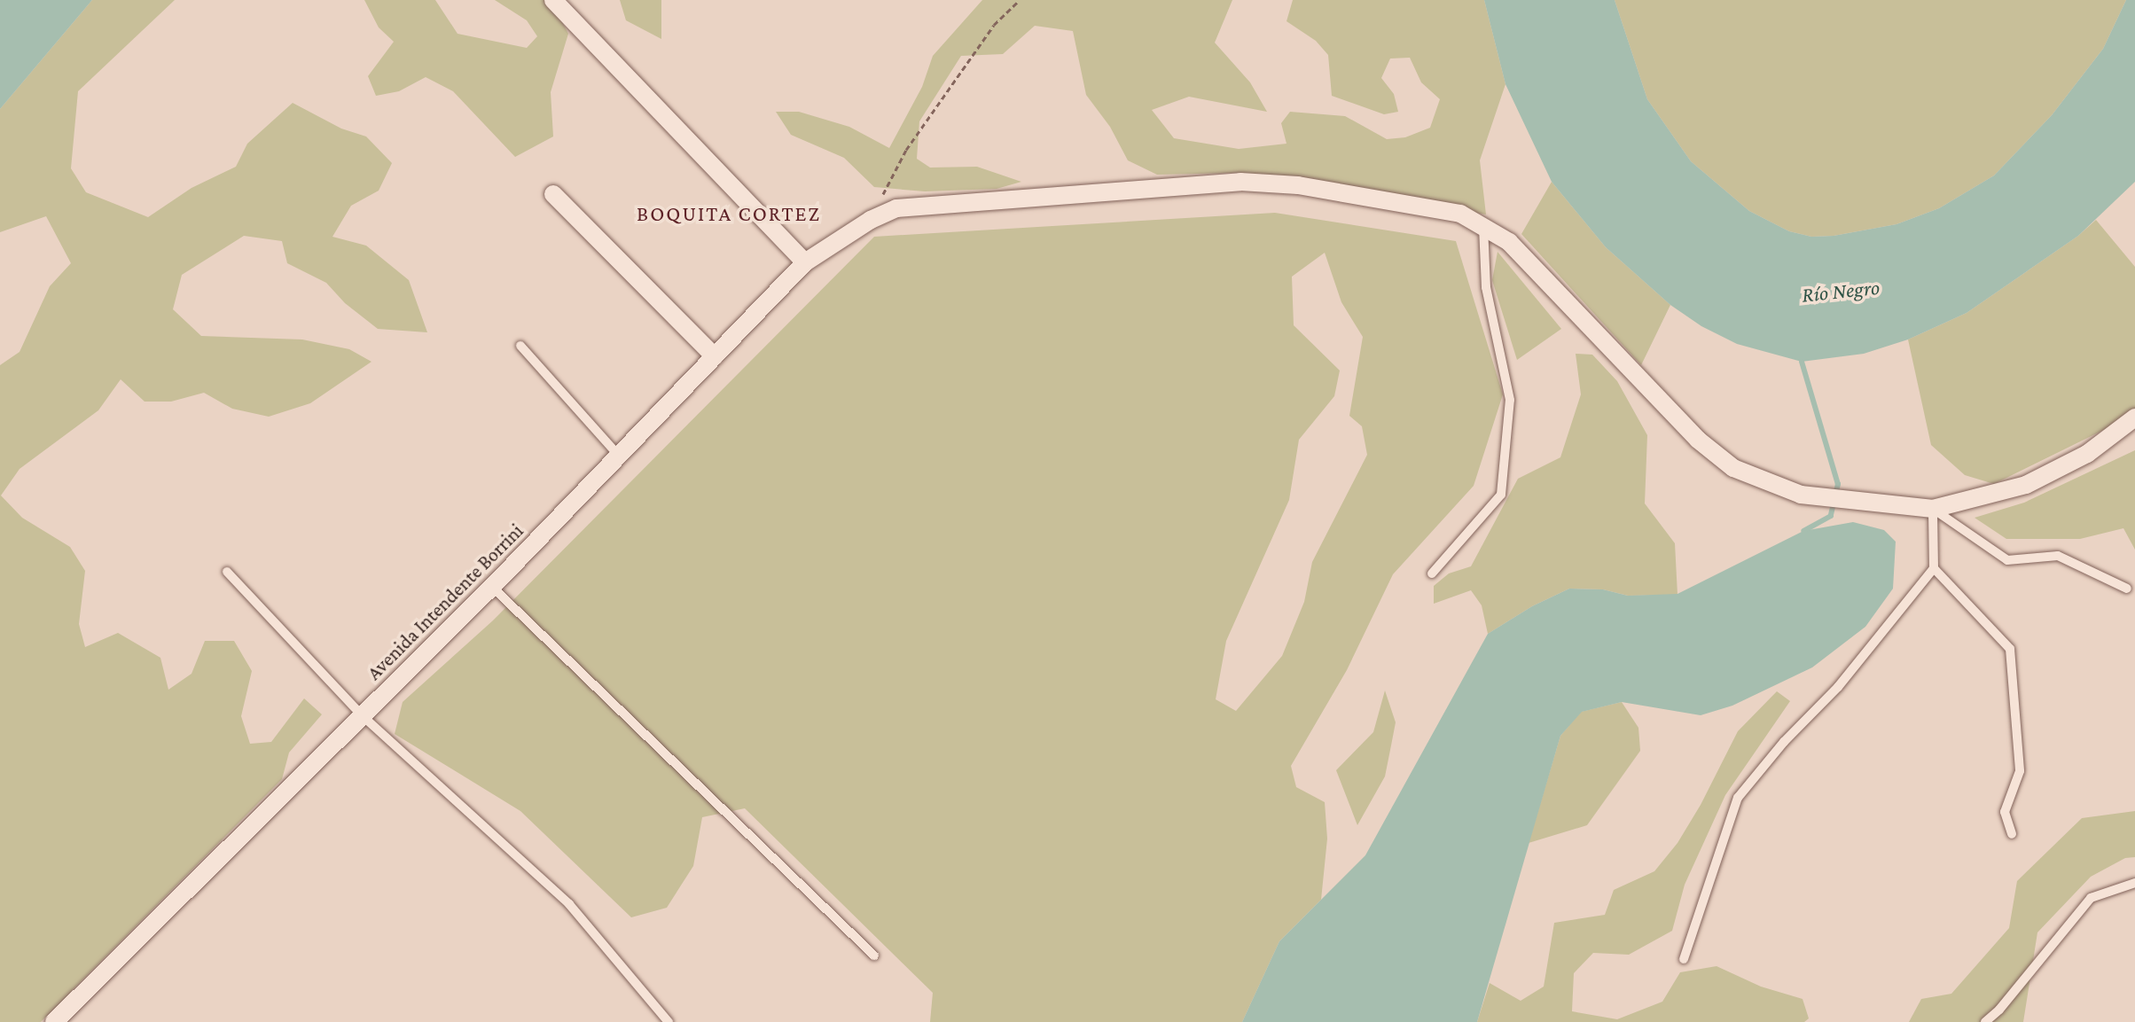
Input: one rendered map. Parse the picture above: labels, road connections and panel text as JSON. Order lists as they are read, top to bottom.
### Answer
{
  "streets": {
    "street": ["Avenida Intendente Borrini"]
  },
  "districts": ["BOQUITA CORTEZ"],
  "water": ["Río Negro"]
}
